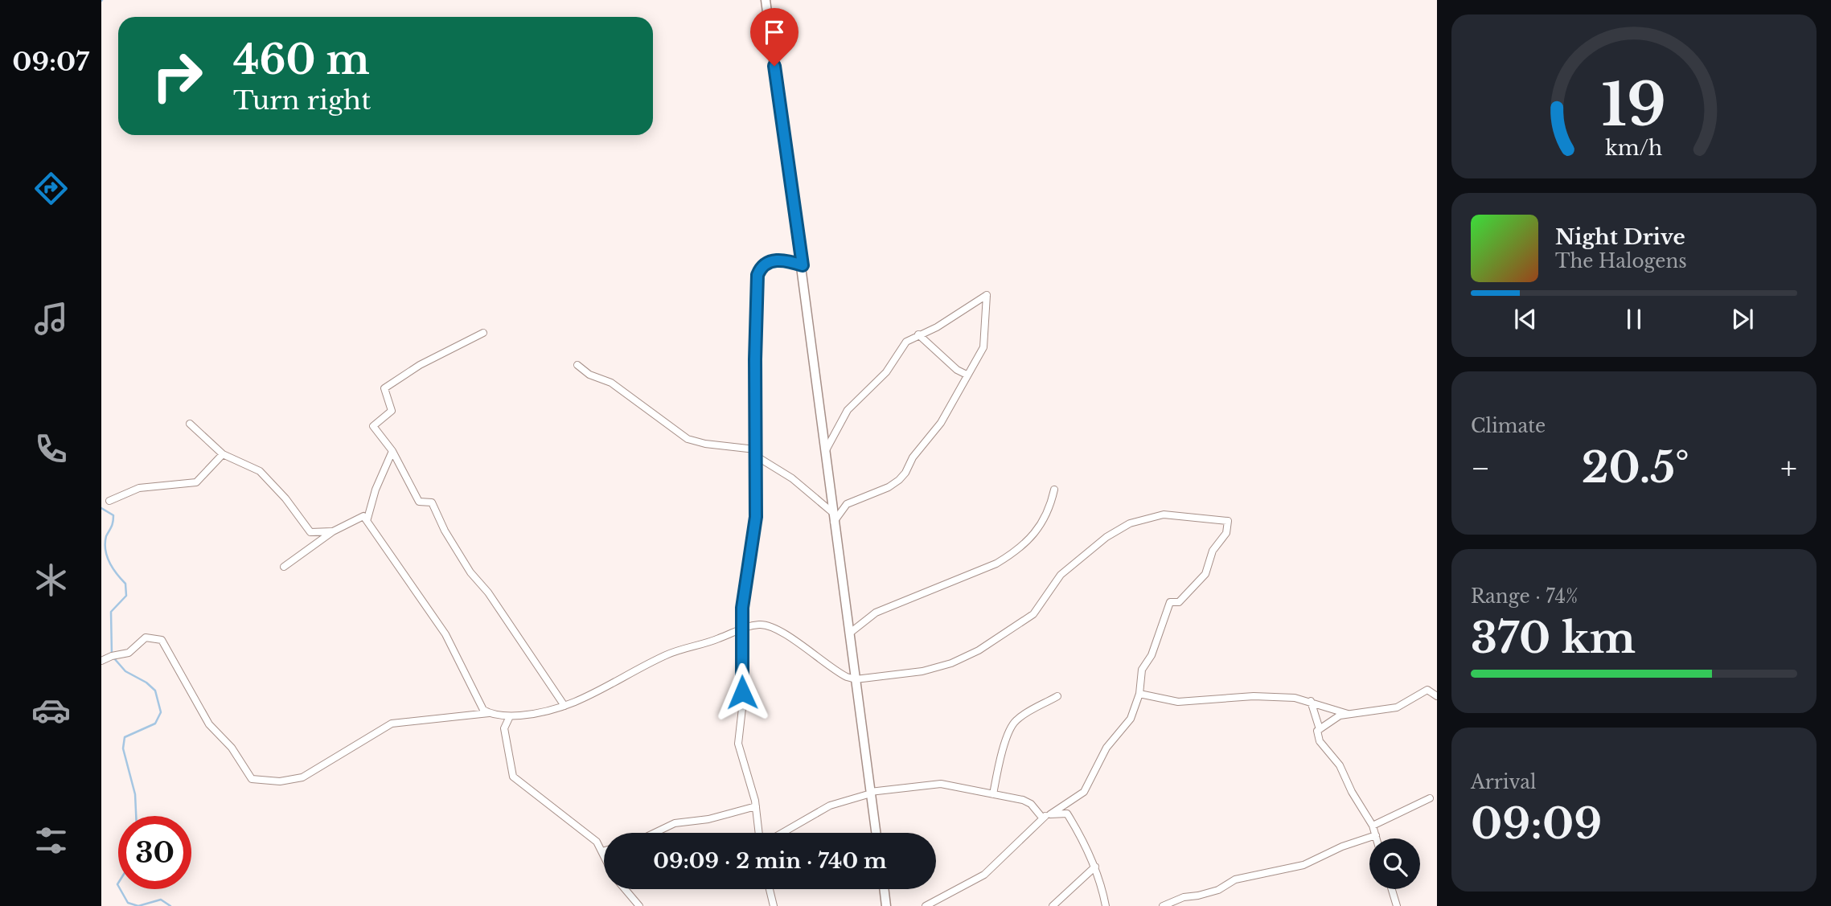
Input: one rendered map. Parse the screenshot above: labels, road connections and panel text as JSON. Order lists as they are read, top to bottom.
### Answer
{
  "page": {
    "tabs": "09:07",
    "turn": ["460 m", "Turn right"],
    "song": ["Night Drive", "The Halogens"],
    "tile": [
      "Climate",
      ["Range · 74%", "370 km"],
      ["Arrival", "09:09"]
    ],
    "heat": ["−", "20.5°", "+"],
    "limit": "30",
    "trip": "09:09 · 2 min · 740 m",
    "gauge": ["19", "km/h"]
  }
}
